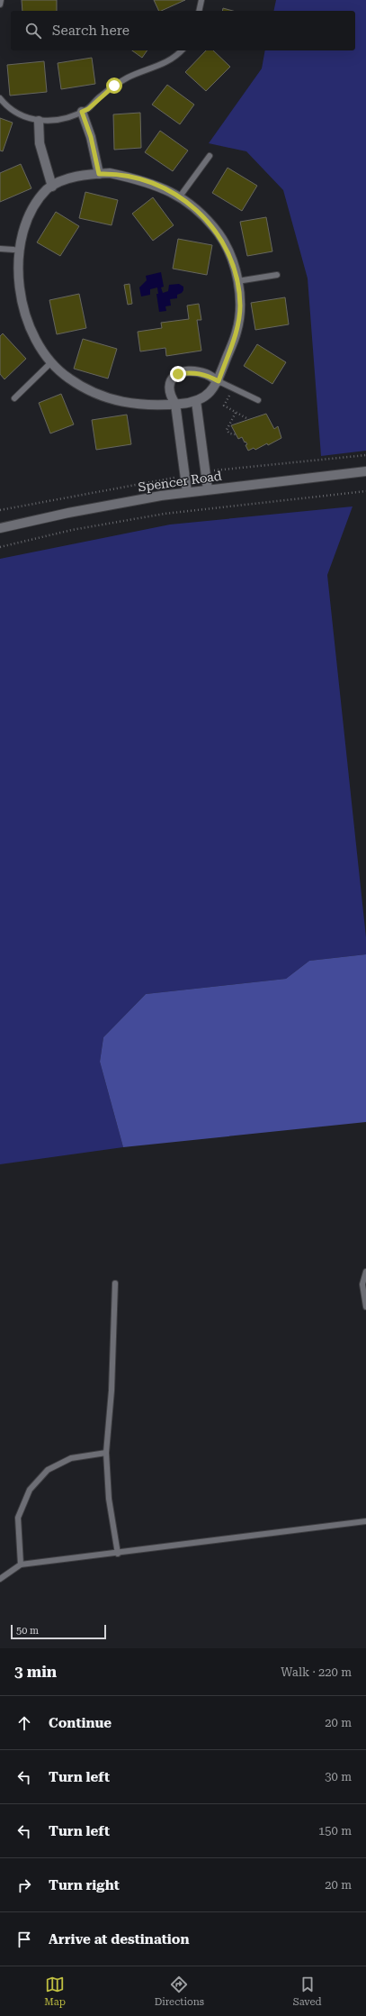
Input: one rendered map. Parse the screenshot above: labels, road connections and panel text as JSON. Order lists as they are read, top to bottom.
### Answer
{
  "streets": {
    "street": ["Spencer Road"]
  },
  "scale_bar": "50 m",
  "page": {
    "search": "Search here",
    "scale": "50 m",
    "heading": ["3 min", "Walk · 220 m"],
    "list": [
      ["Continue", "20 m"],
      ["Turn left", "30 m"],
      ["Turn left", "150 m"],
      ["Turn right", "20 m"],
      "Arrive at destination"
    ],
    "nav": ["Map", "Directions", "Saved"]
  }
}
